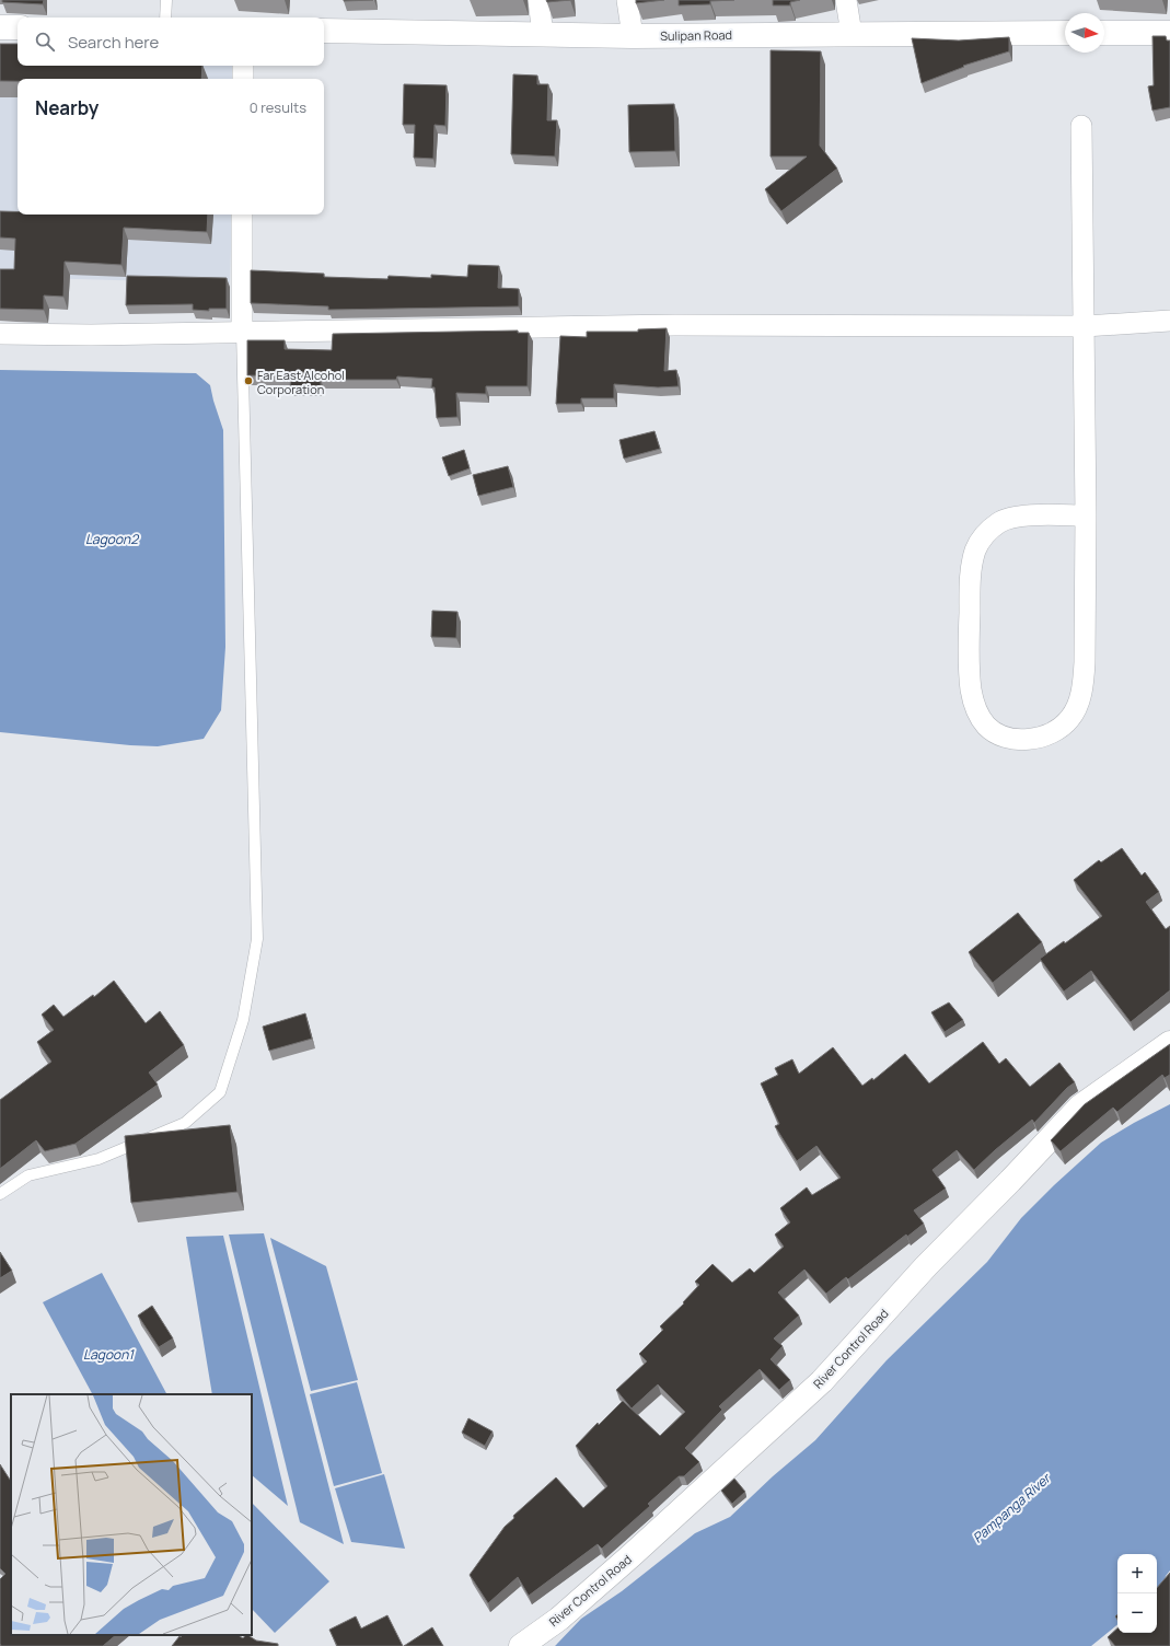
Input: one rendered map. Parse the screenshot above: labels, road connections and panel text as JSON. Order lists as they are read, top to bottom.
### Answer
{
  "streets": {
    "street": ["Sulipan Road", "River Control Road"]
  },
  "water": ["Lagoon2", "Lagoon1", "Pampanga River"],
  "places": ["Far East Alcohol Corporation"],
  "north": "right",
  "page": {
    "search": "Search here",
    "heading": ["Nearby", "0 results"],
    "map_buttons": ["+", "−"]
  }
}
